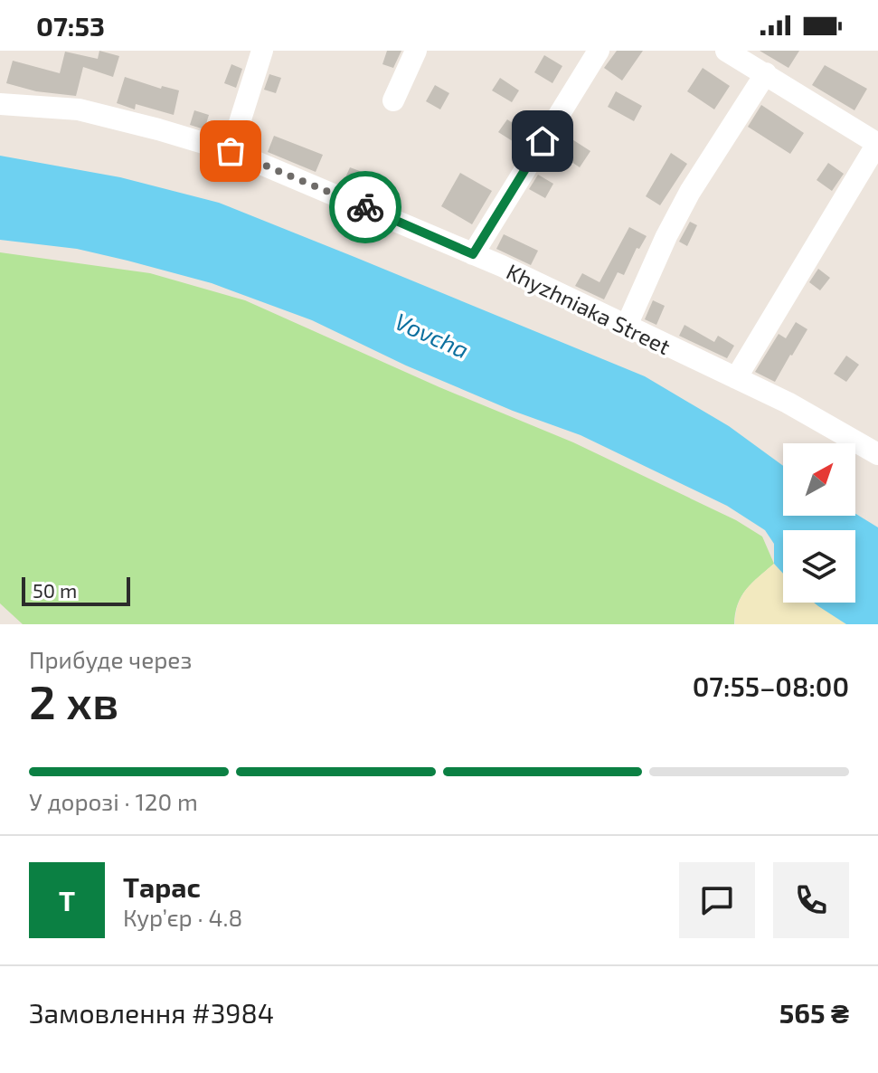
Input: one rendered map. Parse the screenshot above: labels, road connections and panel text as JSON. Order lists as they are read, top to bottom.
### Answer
{
  "streets": {
    "street": ["Khyzhniaka Street"]
  },
  "water": ["Vovcha"],
  "scale_bar": "50 m",
  "north": "top right",
  "page": {
    "status": "07:53",
    "scale": "50 m",
    "heading": ["2 хв", "Прибуде через", "07:55–08:00"],
    "panel": [
      "Тарас",
      "Кур’єр · 4.8",
      "Замовлення #3984",
      "565 ₴"
    ],
    "bar": "У дорозі · 120 m",
    "round": "Т"
  }
}
